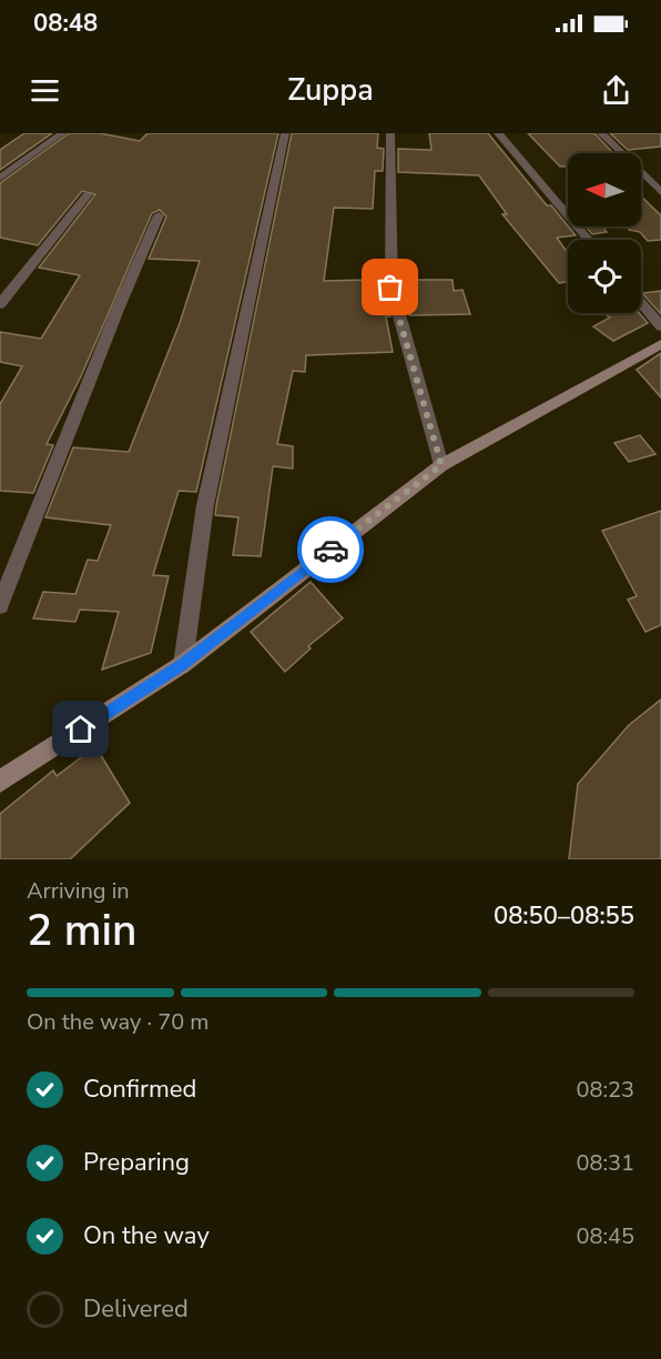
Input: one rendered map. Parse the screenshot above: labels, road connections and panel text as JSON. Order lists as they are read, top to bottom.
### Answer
{
  "north": "left",
  "page": {
    "status": "08:48",
    "header": "Zuppa",
    "heading": ["2 min", "Arriving in", "08:50–08:55"],
    "bar": "On the way · 70 m",
    "list": [
      ["Confirmed", "08:23"],
      ["Preparing", "08:31"],
      ["On the way", "08:45"],
      "Delivered"
    ]
  }
}
